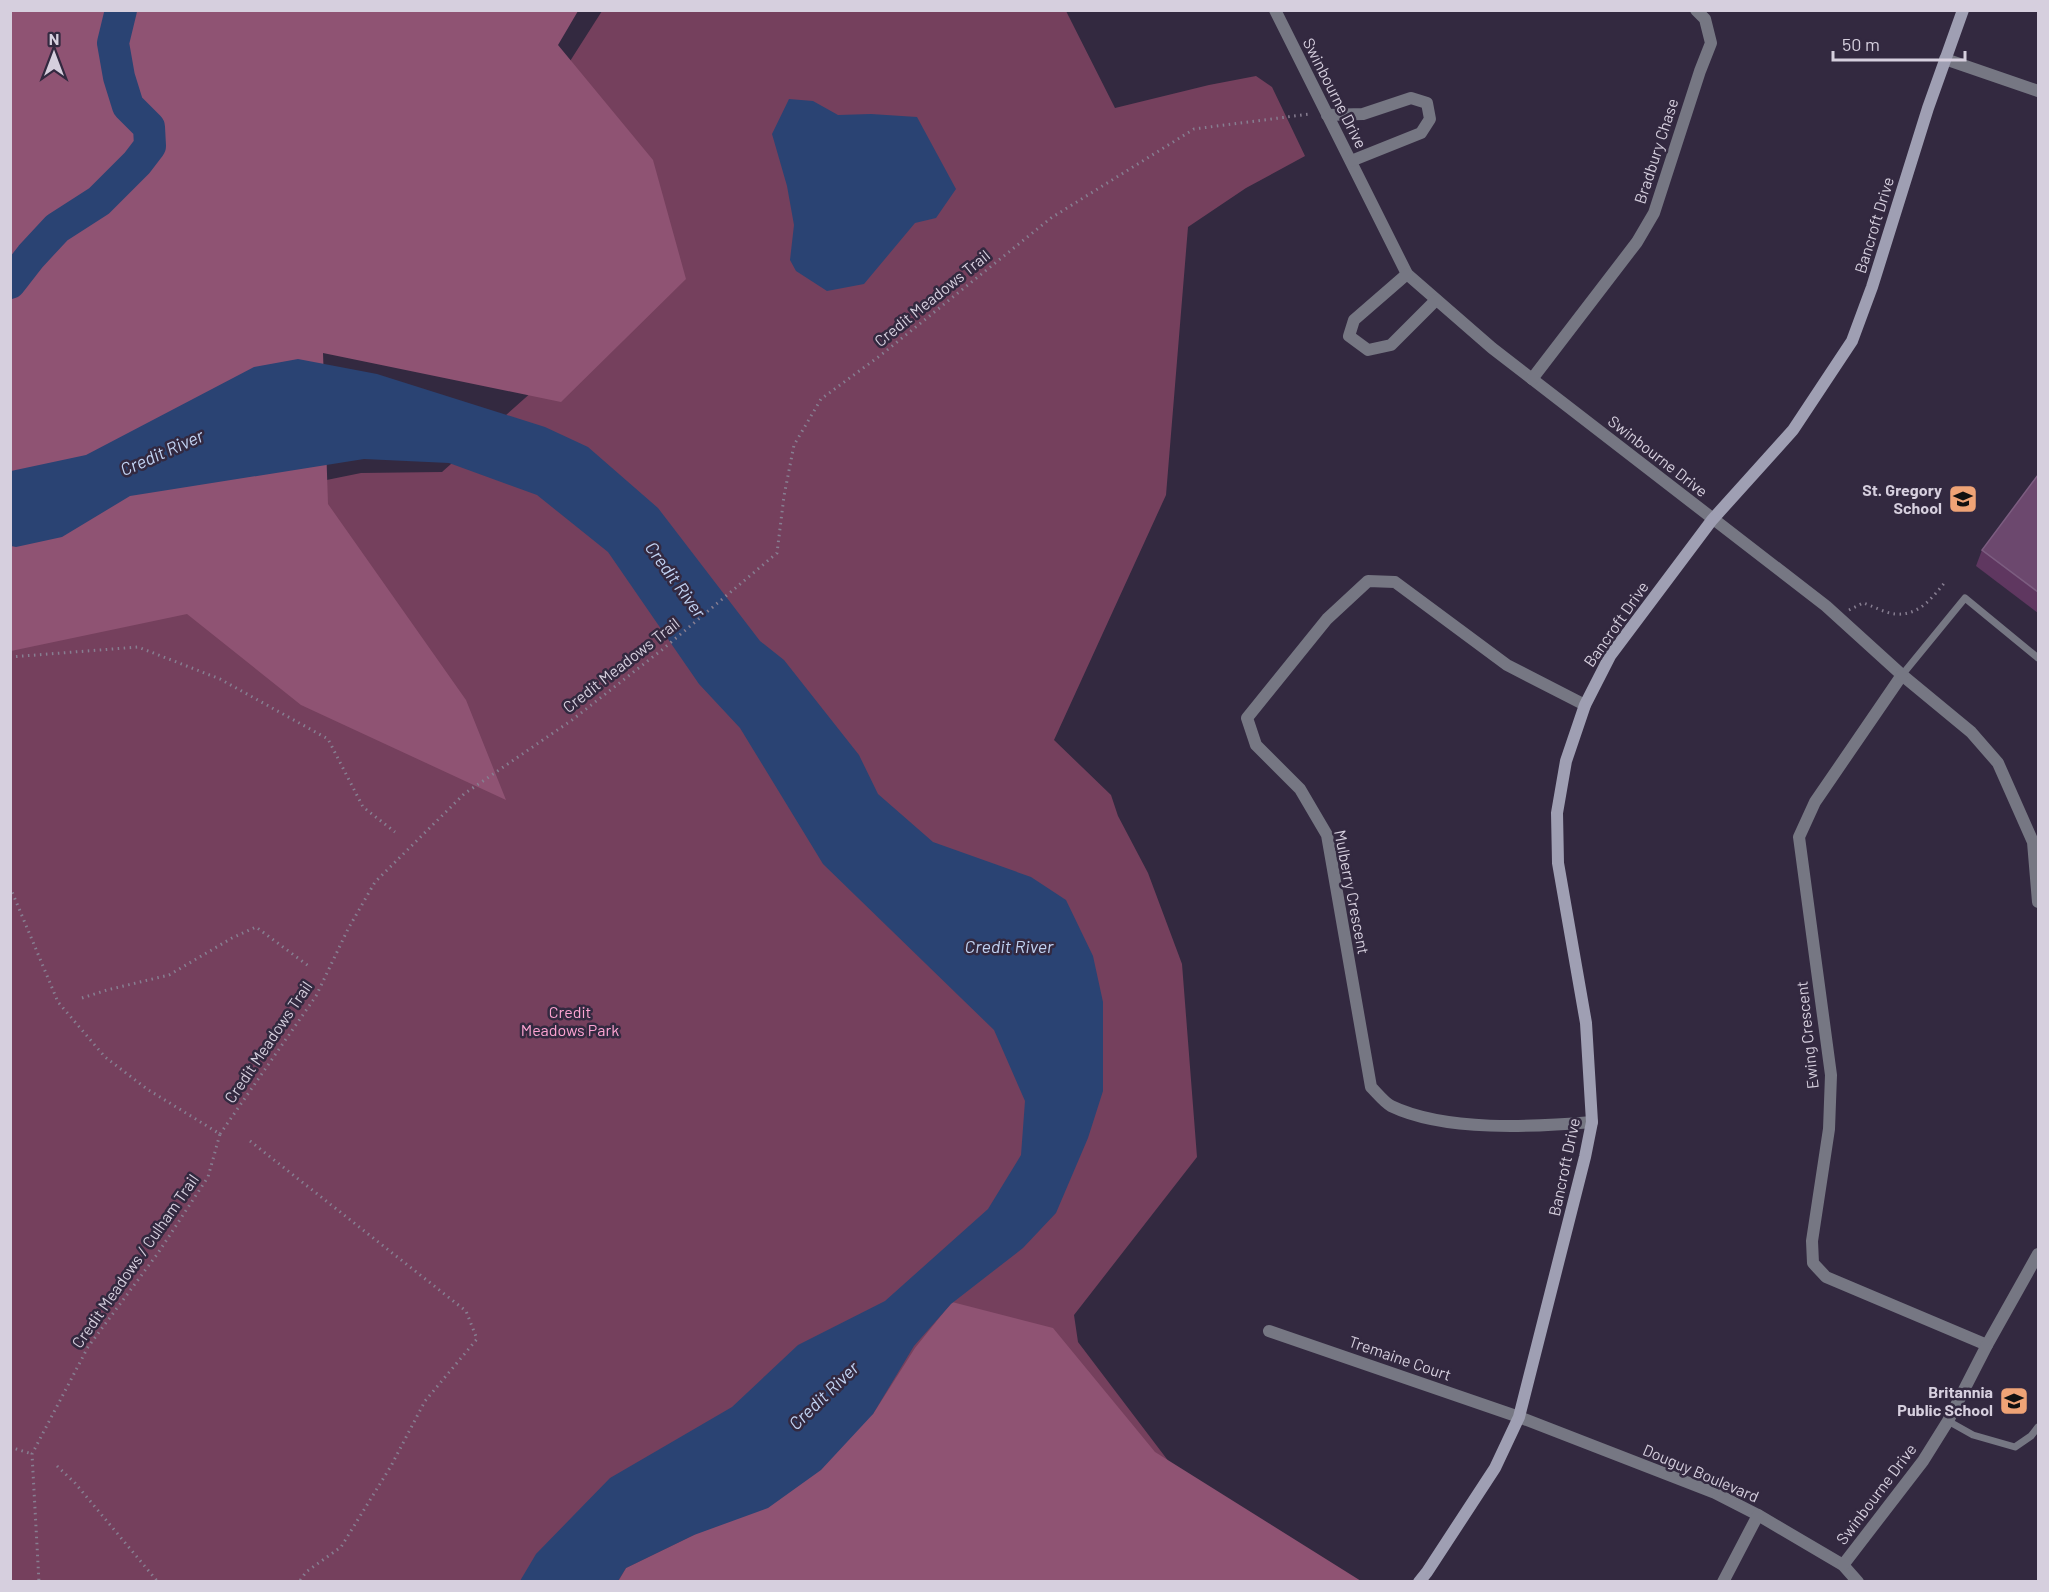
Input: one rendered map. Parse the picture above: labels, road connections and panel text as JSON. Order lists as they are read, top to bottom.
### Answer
{
  "streets": {
    "street": [
      "Swinbourne Drive",
      "Bradbury Chase",
      "Bancroft Drive",
      "Mulberry Crescent",
      "Ewing Crescent",
      "Tremaine Court",
      "Douguy Boulevard"
    ],
    "path": ["Credit Meadows Trail", "Credit Meadows / Culham Trail"]
  },
  "crossings": [
    ["Swinbourne Drive", "Bradbury Chase"],
    ["Swinbourne Drive", "Bancroft Drive"],
    ["Swinbourne Drive", "Credit Meadows Trail"],
    ["Swinbourne Drive", "Ewing Crescent"],
    ["Swinbourne Drive", "Douguy Boulevard"],
    ["Bancroft Drive", "Mulberry Crescent"],
    ["Bancroft Drive", "Tremaine Court"],
    ["Bancroft Drive", "Douguy Boulevard"],
    ["Credit Meadows Trail", "Credit Meadows / Culham Trail"],
    ["Tremaine Court", "Douguy Boulevard"]
  ],
  "water": ["Credit River"],
  "parks": ["Credit Meadows Park"],
  "places": {
    "school or university": ["St. Gregory School", "Britannia Public School"]
  },
  "scale_bar": "50 m",
  "north": "top"
}
